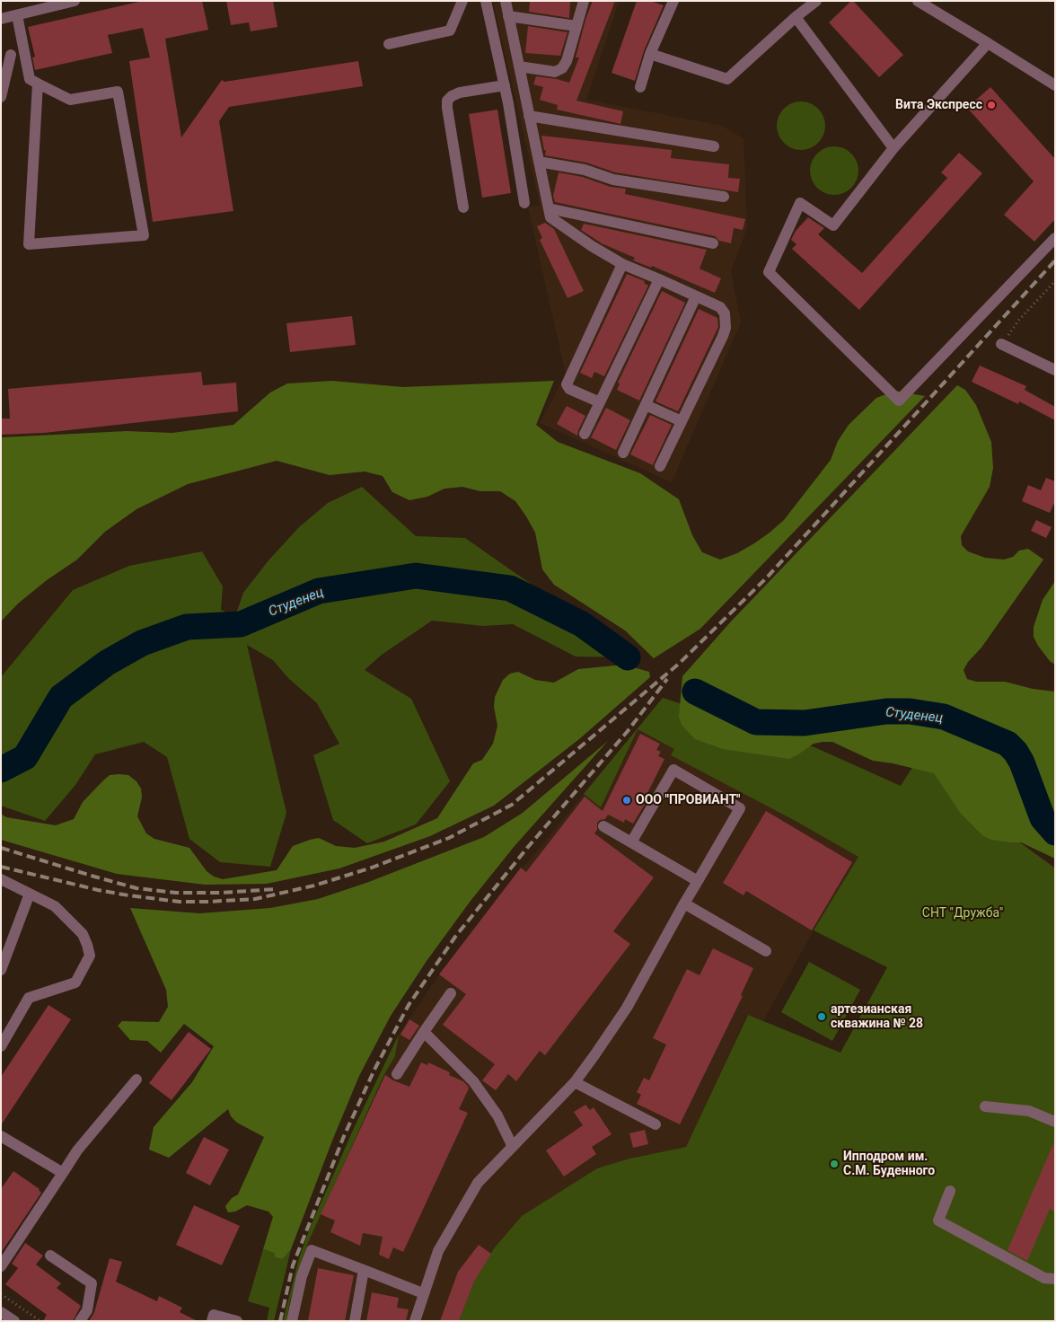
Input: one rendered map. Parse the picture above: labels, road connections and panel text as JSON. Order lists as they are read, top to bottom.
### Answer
{
  "water": ["Студенец"],
  "parks": ["СНТ \"Дружба\""],
  "places": [
    "Вита Экспресс",
    "ООО \"ПРОВИАНТ\"",
    "артезианская скважина № 28",
    "Ипподром им. С.М. Буденного"
  ]
}
